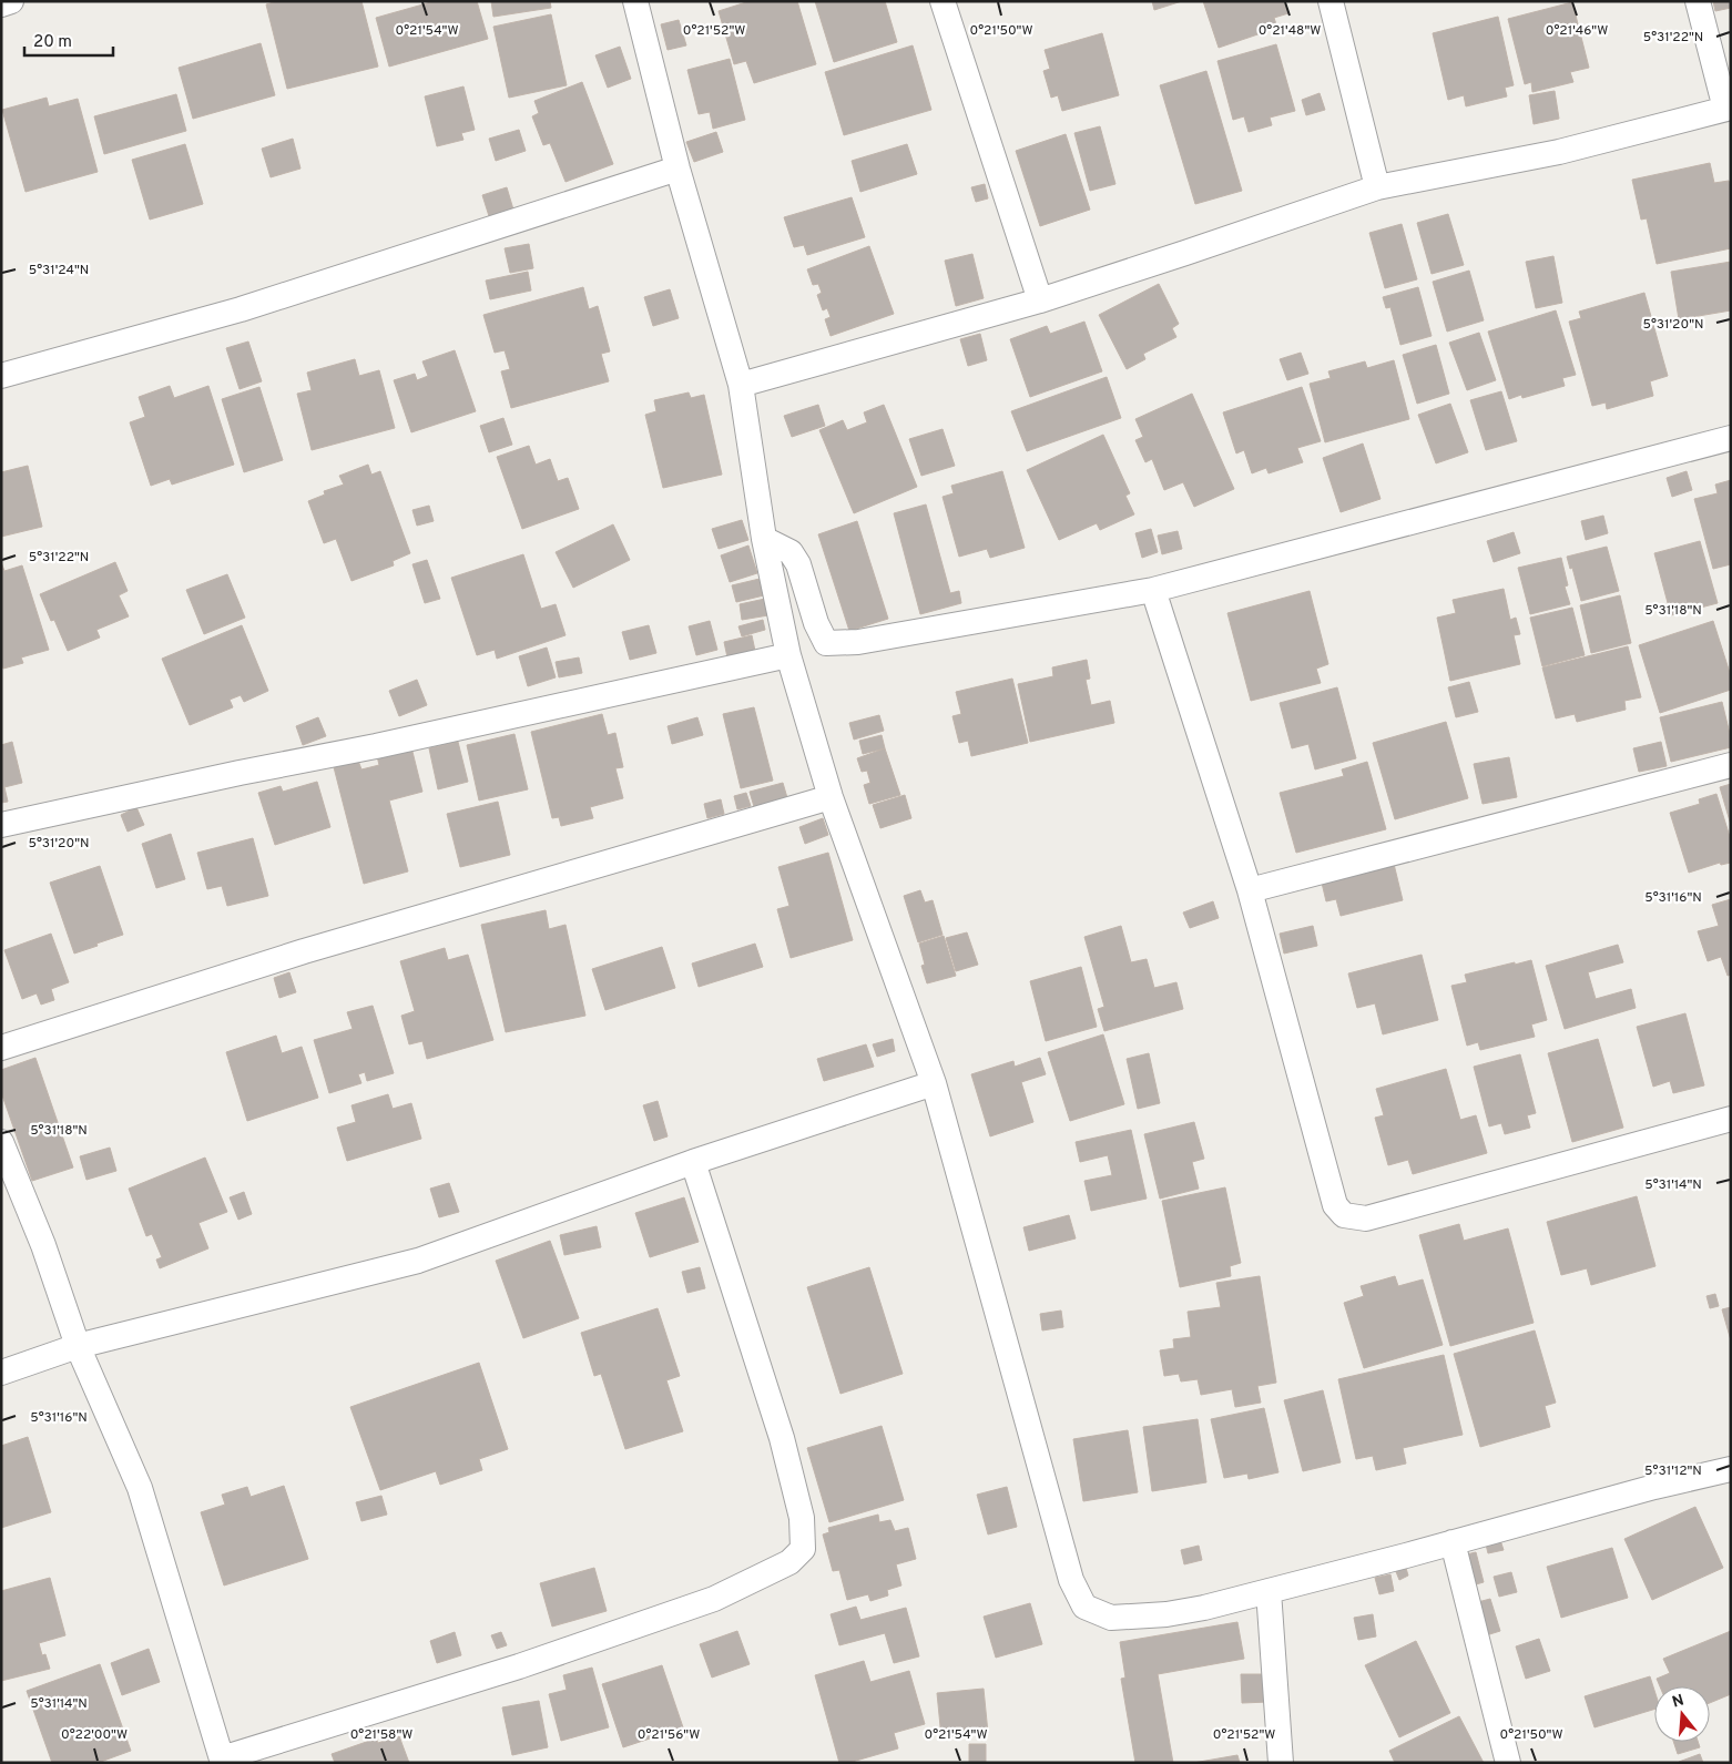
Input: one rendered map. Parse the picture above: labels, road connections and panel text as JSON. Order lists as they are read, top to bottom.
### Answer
{
  "scale_bar": "20 m",
  "north": "top",
  "coordinates": [
    "0°21'54\"W",
    "0°21'52\"W",
    "0°21'50\"W",
    "0°21'48\"W",
    "0°21'46\"W",
    "5°31'22\"N",
    "5°31'24\"N",
    "5°31'20\"N",
    "5°31'18\"N",
    "5°31'16\"N",
    "5°31'14\"N",
    "5°31'12\"N",
    "0°22'00\"W",
    "0°21'58\"W",
    "0°21'56\"W"
  ]
}
